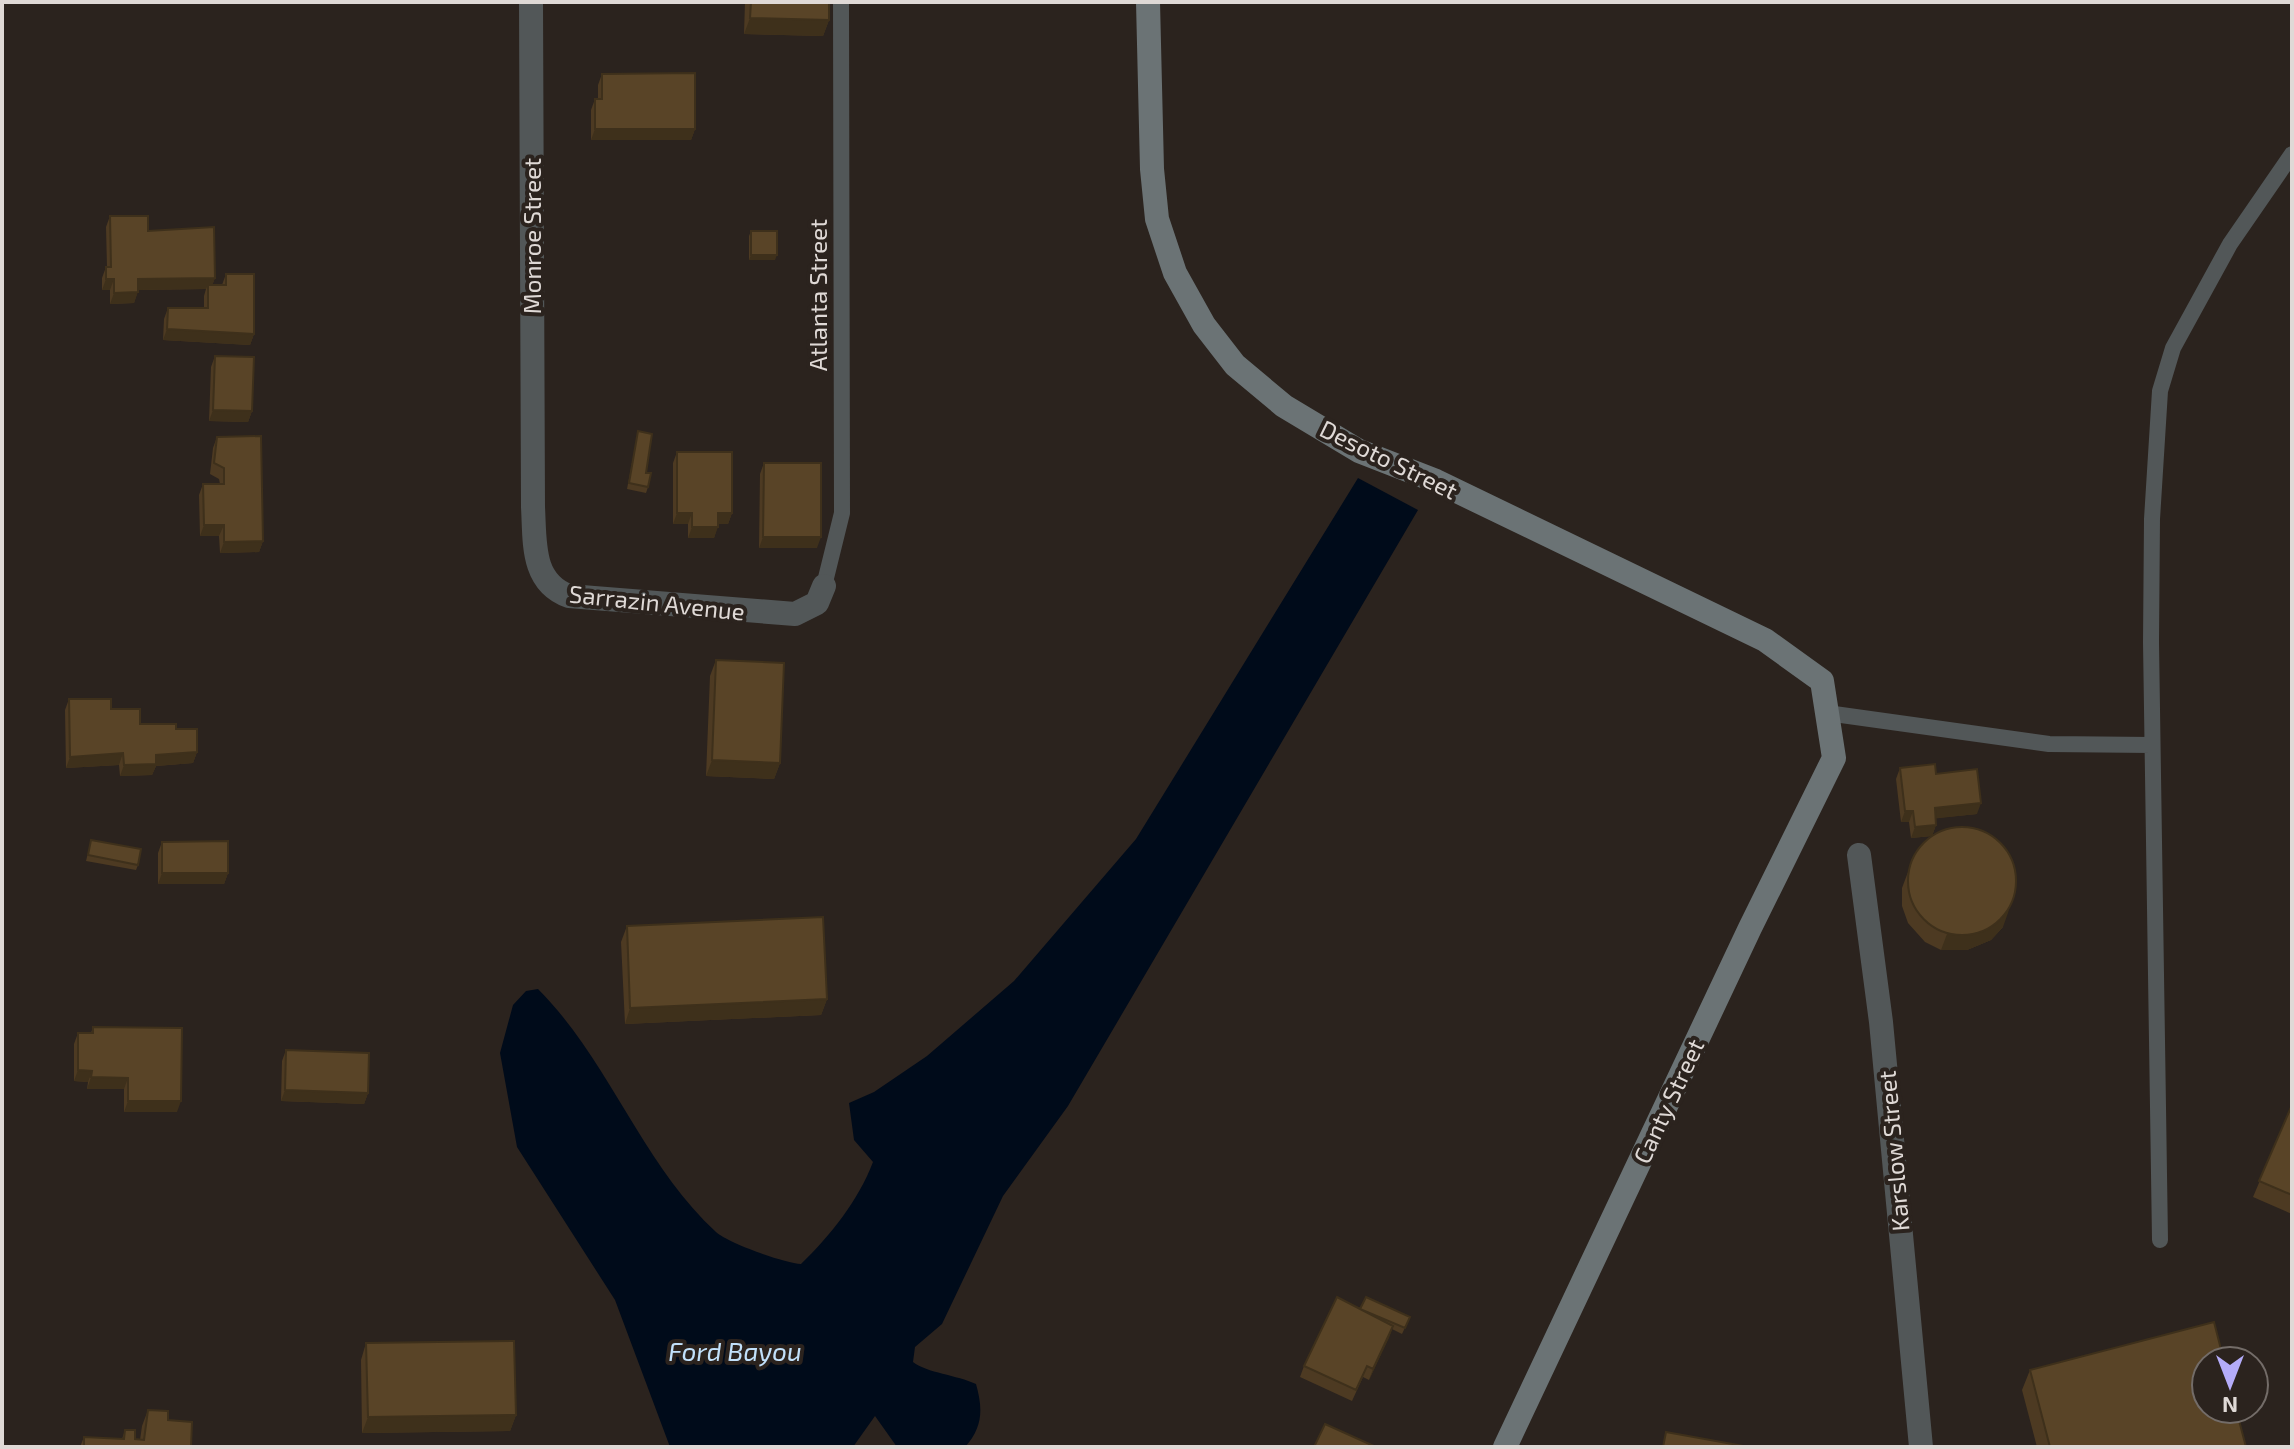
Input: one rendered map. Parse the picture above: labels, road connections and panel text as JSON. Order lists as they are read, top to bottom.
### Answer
{
  "streets": {
    "street": [
      "Monroe Street",
      "Desoto Street",
      "Sarrazin Avenue",
      "Canty Street",
      "Karslow Street"
    ],
    "lane": ["Atlanta Street"]
  },
  "crossings": [
    ["Monroe Street", "Sarrazin Avenue"],
    ["Atlanta Street", "Sarrazin Avenue"],
    ["Desoto Street", "Canty Street"]
  ],
  "water": ["Ford Bayou"],
  "north": "bottom"
}
